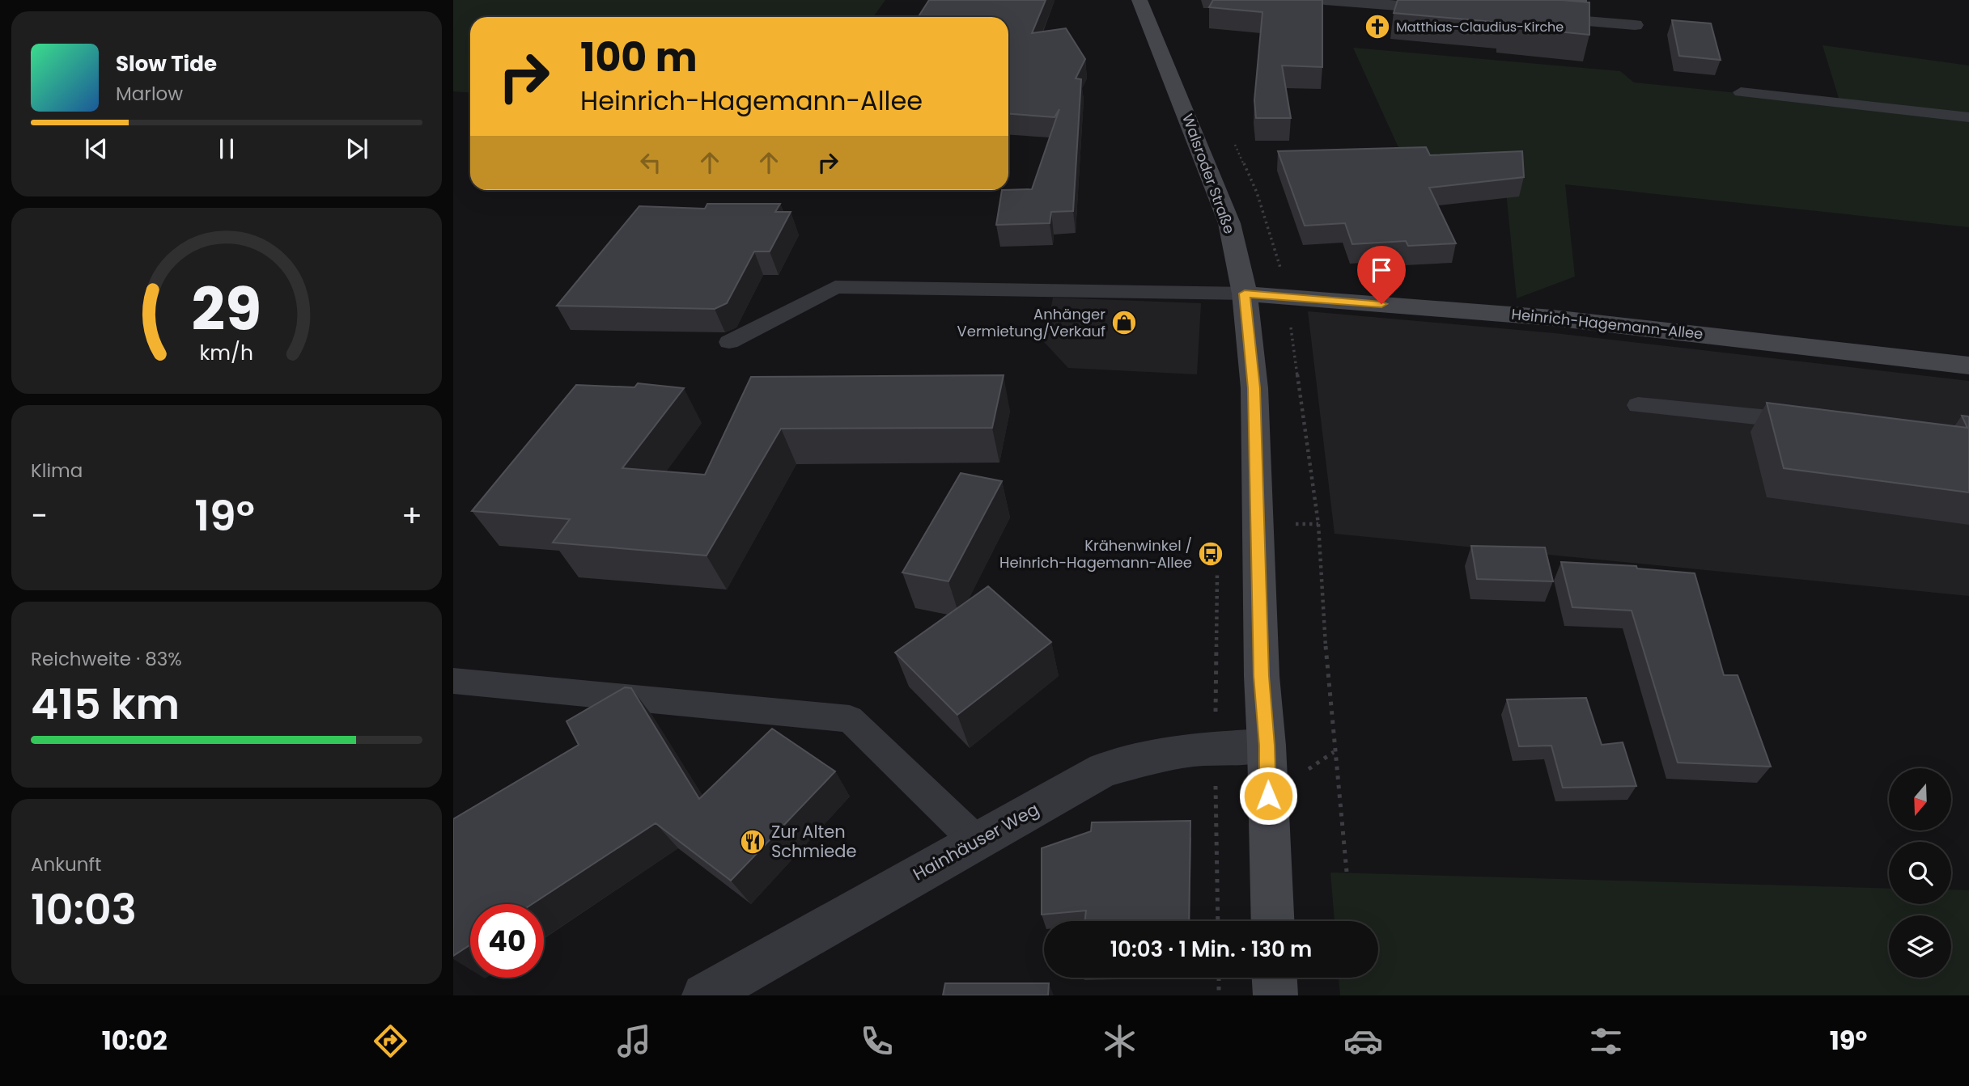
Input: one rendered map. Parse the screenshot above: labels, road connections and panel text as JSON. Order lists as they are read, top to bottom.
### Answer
{
  "streets": {
    "street": ["Walsroder Straße", "Heinrich-Hagemann-Allee", "Hainhäuser Weg"]
  },
  "crossings": [
    ["Walsroder Straße", "Heinrich-Hagemann-Allee"],
    ["Walsroder Straße", "Hainhäuser Weg"]
  ],
  "places": {
    "church": ["Matthias-Claudius-Kirche"],
    "shop": ["Anhänger Vermietung/Verkauf"],
    "bus stop": ["Krähenwinkel / Heinrich-Hagemann-Allee"],
    "restaurant": ["Zur Alten Schmiede"]
  },
  "north": "bottom",
  "page": {
    "turn": ["100 m", "Heinrich-Hagemann-Allee"],
    "song": ["Slow Tide", "Marlow"],
    "tile": [
      "Klima",
      ["Reichweite · 83%", "415 km"],
      ["Ankunft", "10:03"]
    ],
    "heat": ["−", "19°", "+"],
    "limit": "40",
    "trip": "10:03 · 1 Min. · 130 m",
    "tabs": ["10:02", "19°"],
    "gauge": ["29", "km/h"]
  }
}
